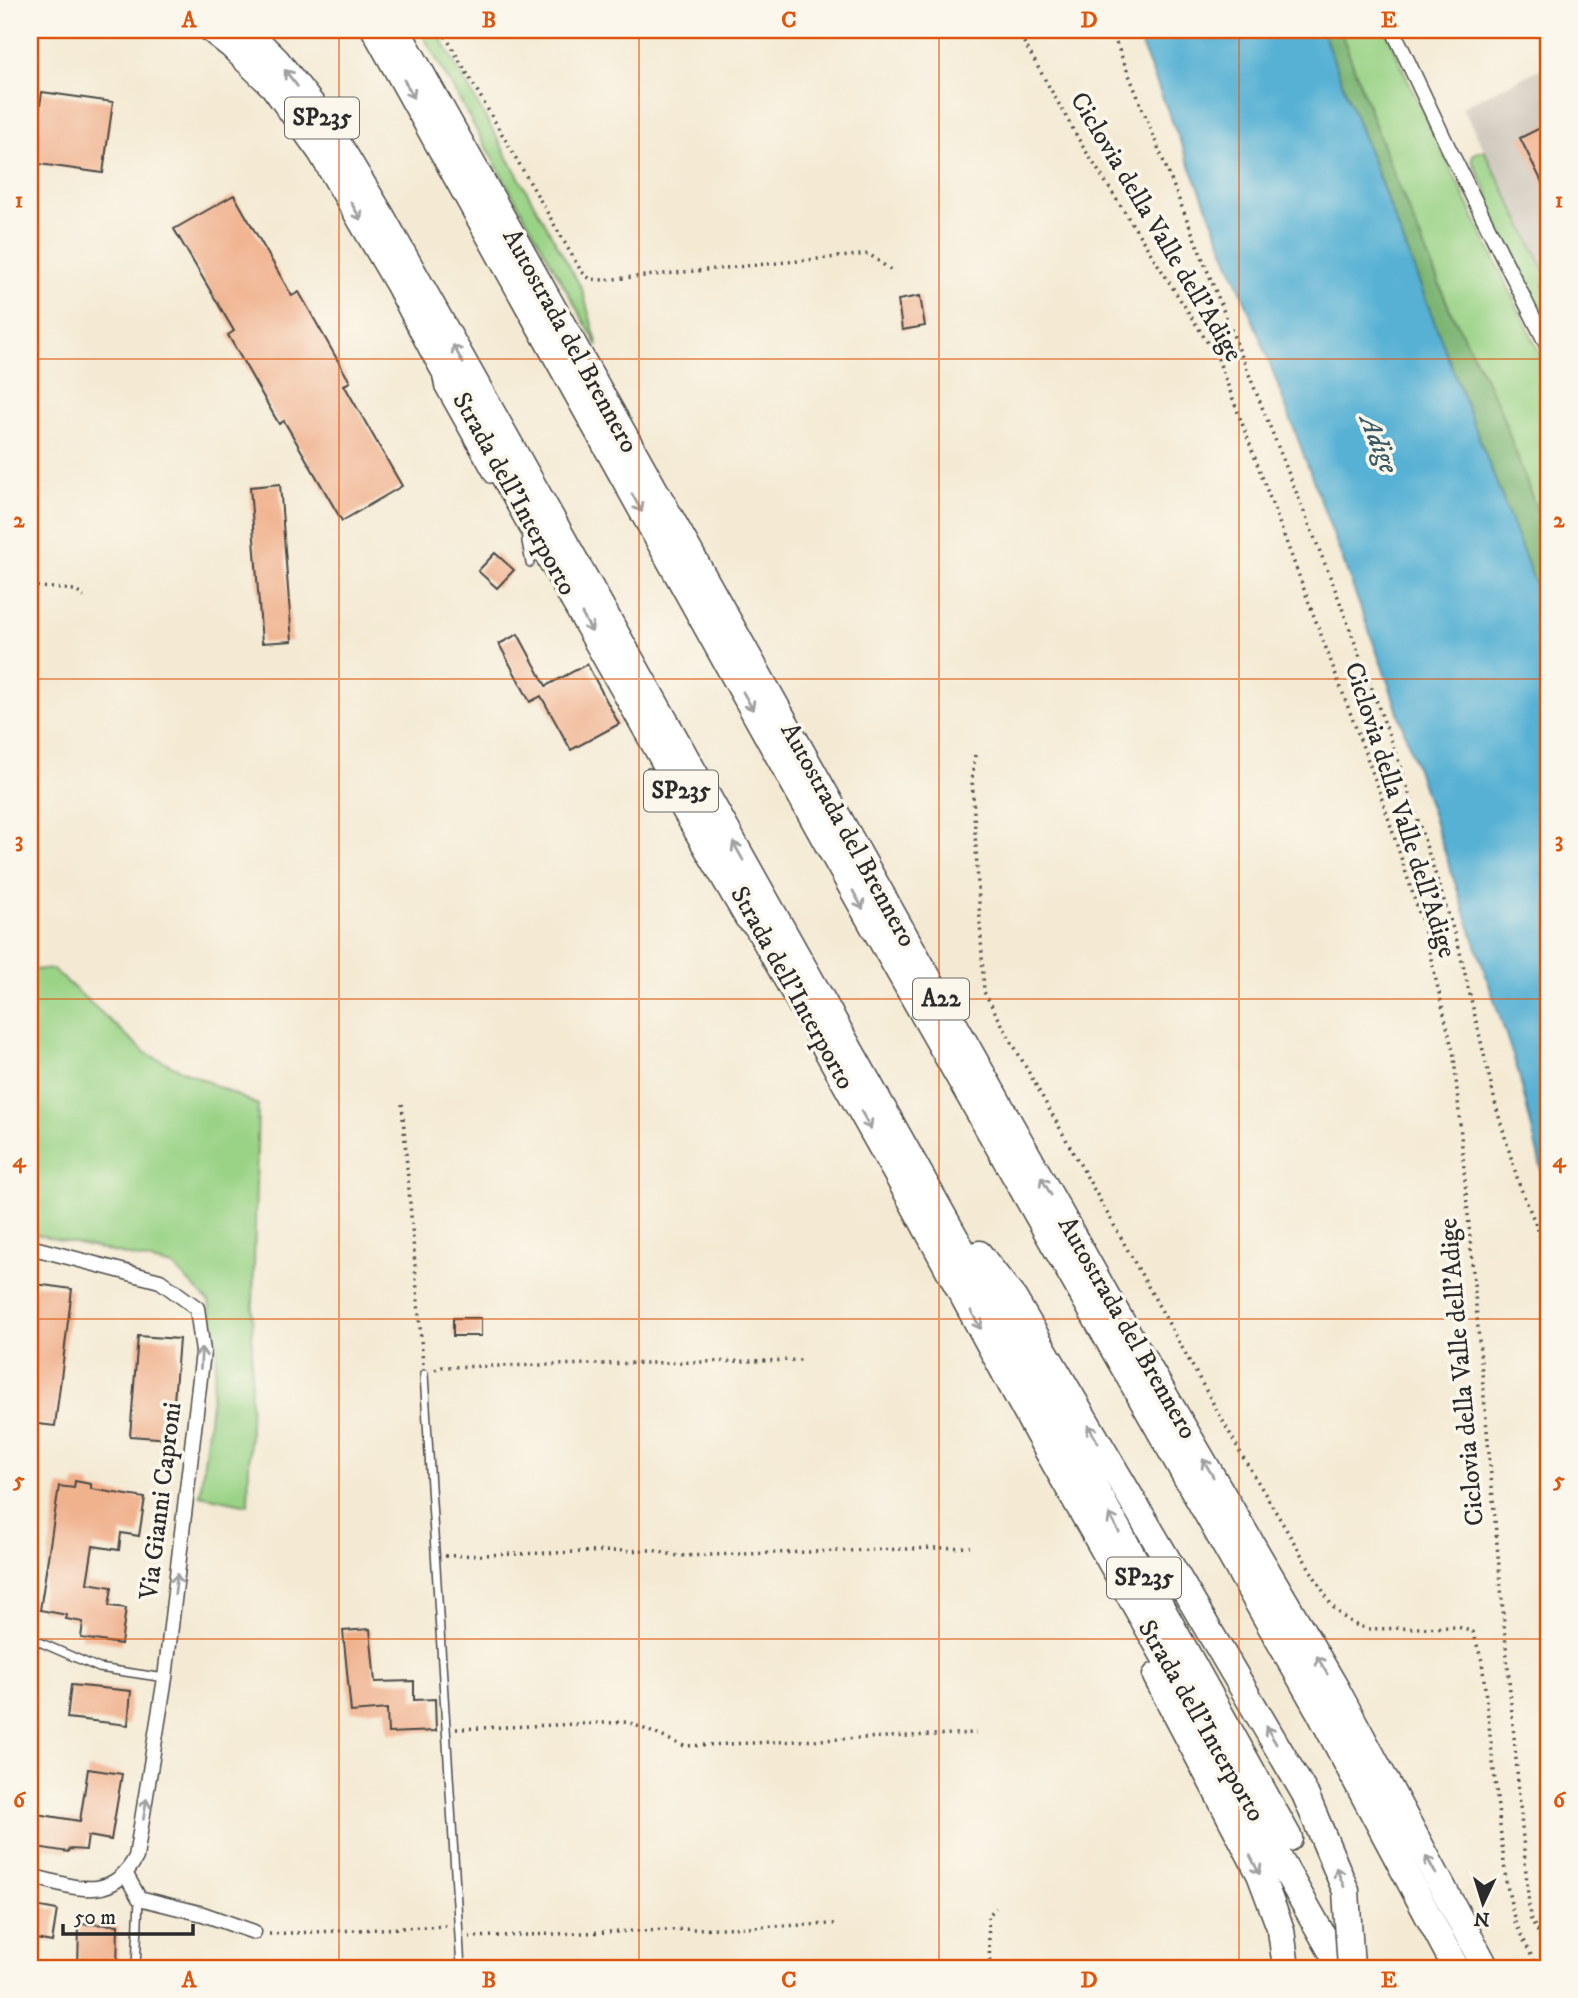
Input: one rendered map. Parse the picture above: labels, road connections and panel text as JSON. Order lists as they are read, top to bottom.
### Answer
{
  "streets": {
    "highway": [
      "SP235",
      "Autostrada del Brennero",
      "Strada dell'Interporto",
      "A22"
    ],
    "street": ["Via Gianni Caproni"],
    "path": ["Ciclovia della Valle dell'Adige"]
  },
  "one_way": ["Via Gianni Caproni"],
  "water": ["Adige"],
  "scale_bar": "50 m",
  "north": "bottom",
  "grid": {
    "columns": [
      "A",
      "B",
      "C",
      "D",
      "E"
    ],
    "rows": [
      "1",
      "2",
      "3",
      "4",
      "5",
      "6"
    ]
  }
}
